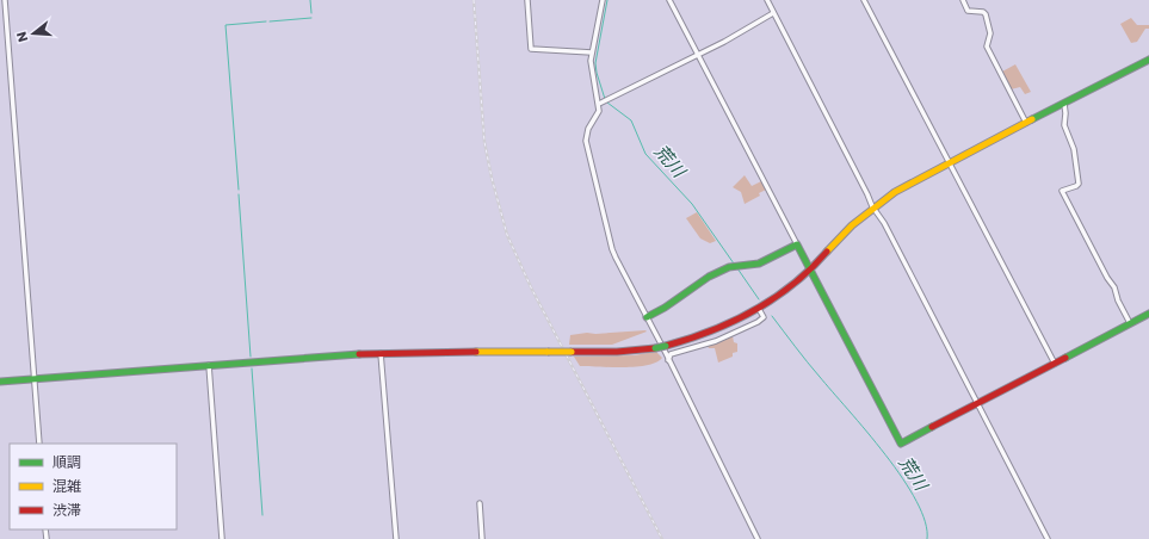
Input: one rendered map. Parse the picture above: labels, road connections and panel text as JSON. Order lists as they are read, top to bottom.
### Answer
{
  "water": ["荒川"],
  "legend": ["順調", "混雑", "渋滞"],
  "north": "left"
}
